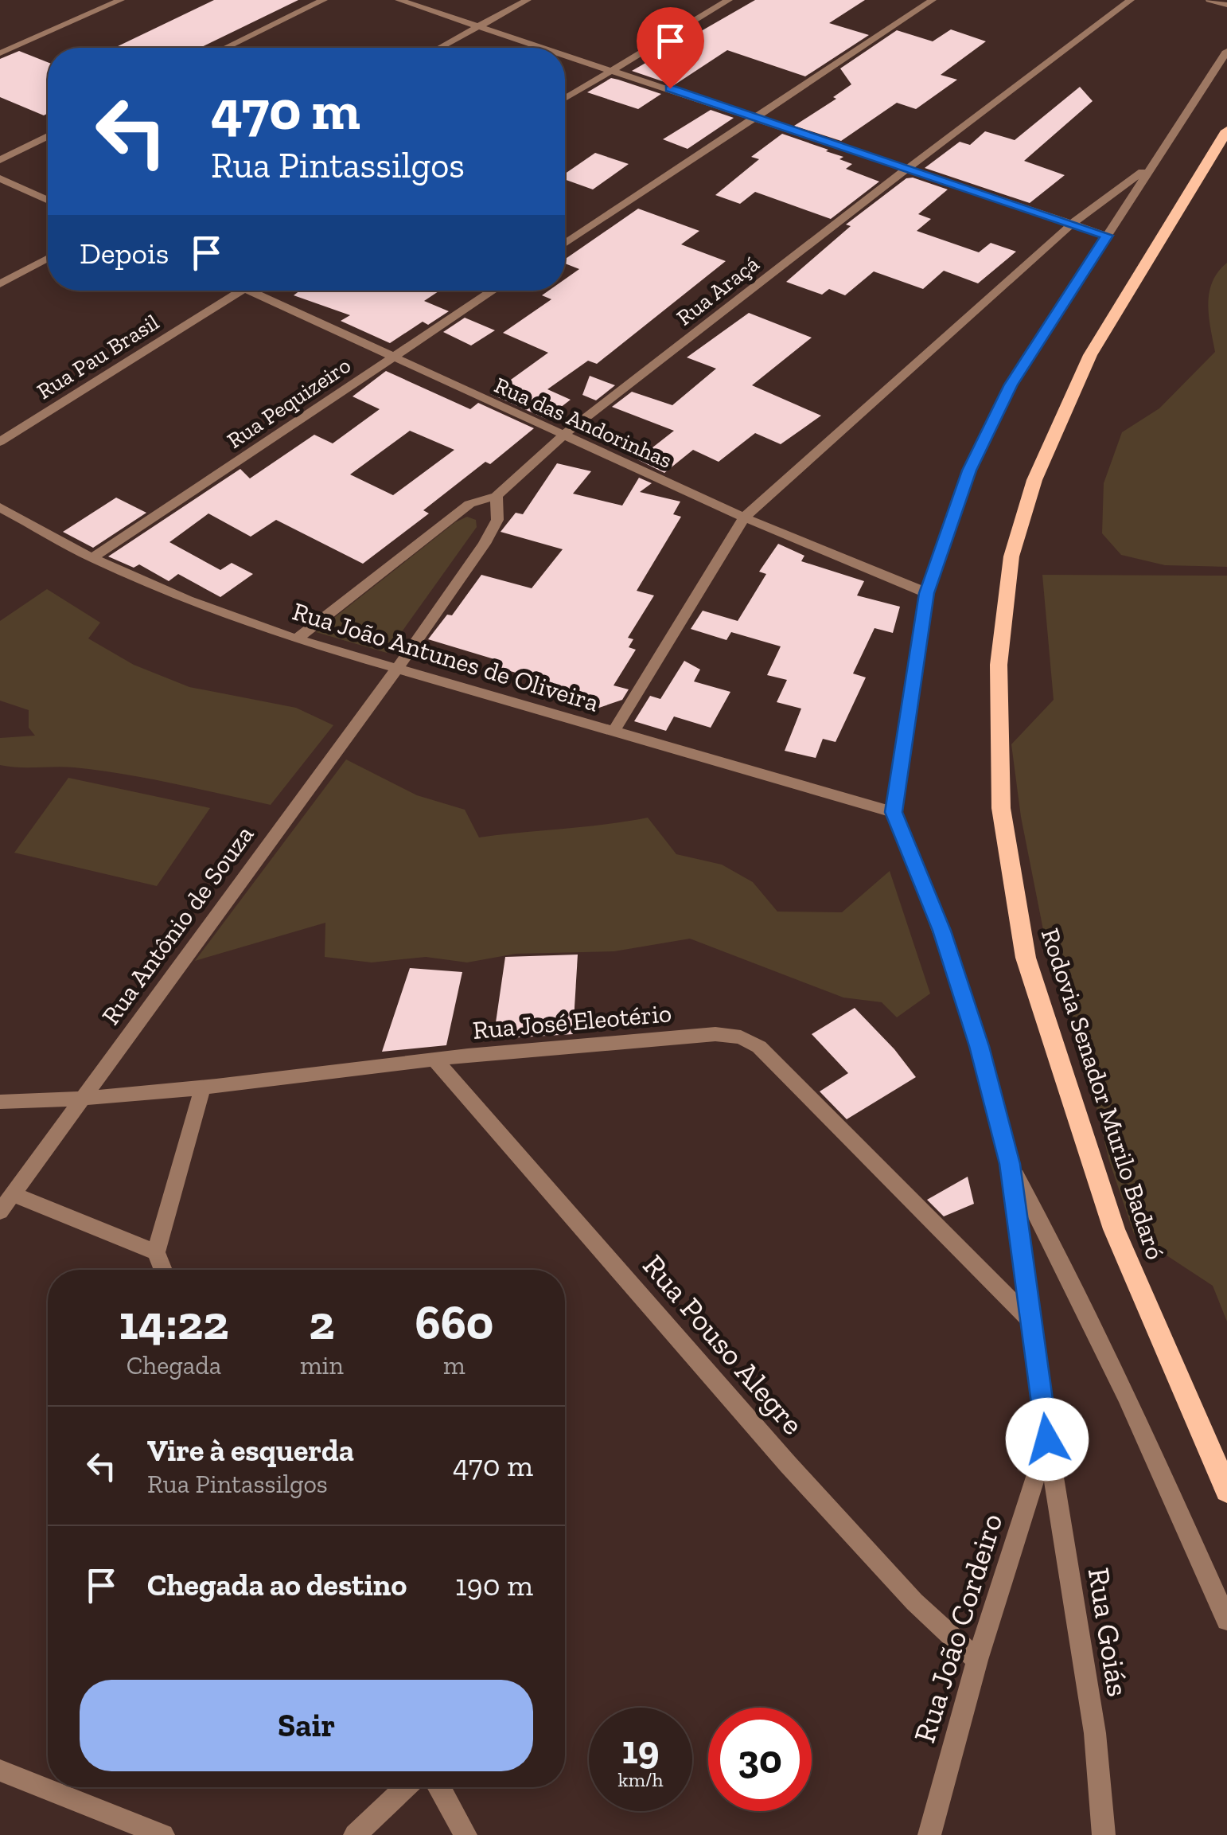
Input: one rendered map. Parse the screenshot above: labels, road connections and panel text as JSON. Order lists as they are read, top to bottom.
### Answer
{
  "streets": {
    "main road": ["Rodovia Senador Murilo Badaró"],
    "street": [
      "Rua Araçá",
      "Rua Pau Brasil",
      "Rua Pequizeiro",
      "Rua das Andorinhas",
      "Rua João Antunes de Oliveira",
      "Rua Antônio de Souza",
      "Rua José Eleotério",
      "Rua Pouso Alegre",
      "Rua João Cordeiro",
      "Rua Goiás"
    ]
  },
  "crossings": [
    ["Rua Araçá", "Rua das Andorinhas"],
    ["Rua Pequizeiro", "Rua das Andorinhas"],
    ["Rua Pequizeiro", "Rua João Antunes de Oliveira"],
    ["Rua João Antunes de Oliveira", "Rua Antônio de Souza"],
    ["Rua Antônio de Souza", "Rua José Eleotério"],
    ["Rua José Eleotério", "Rua Pouso Alegre"],
    ["Rua José Eleotério", "Rua Goiás"],
    ["Rua Pouso Alegre", "Rua João Cordeiro"],
    ["Rua João Cordeiro", "Rua Goiás"]
  ],
  "page": {
    "turn": ["470 m", "Rua Pintassilgos"],
    "then": "Depois",
    "eta": [
      "14:22",
      "Chegada",
      "2",
      "min",
      "660",
      "m"
    ],
    "list": [
      {
        "name": "Vire à esquerda",
        "note": "Rua Pintassilgos",
        "value": "470 m"
      },
      {
        "name": "Chegada ao destino",
        "value": "190 m"
      }
    ],
    "buttons": "Sair",
    "speed": "19 km/h",
    "limit": "30"
  }
}
